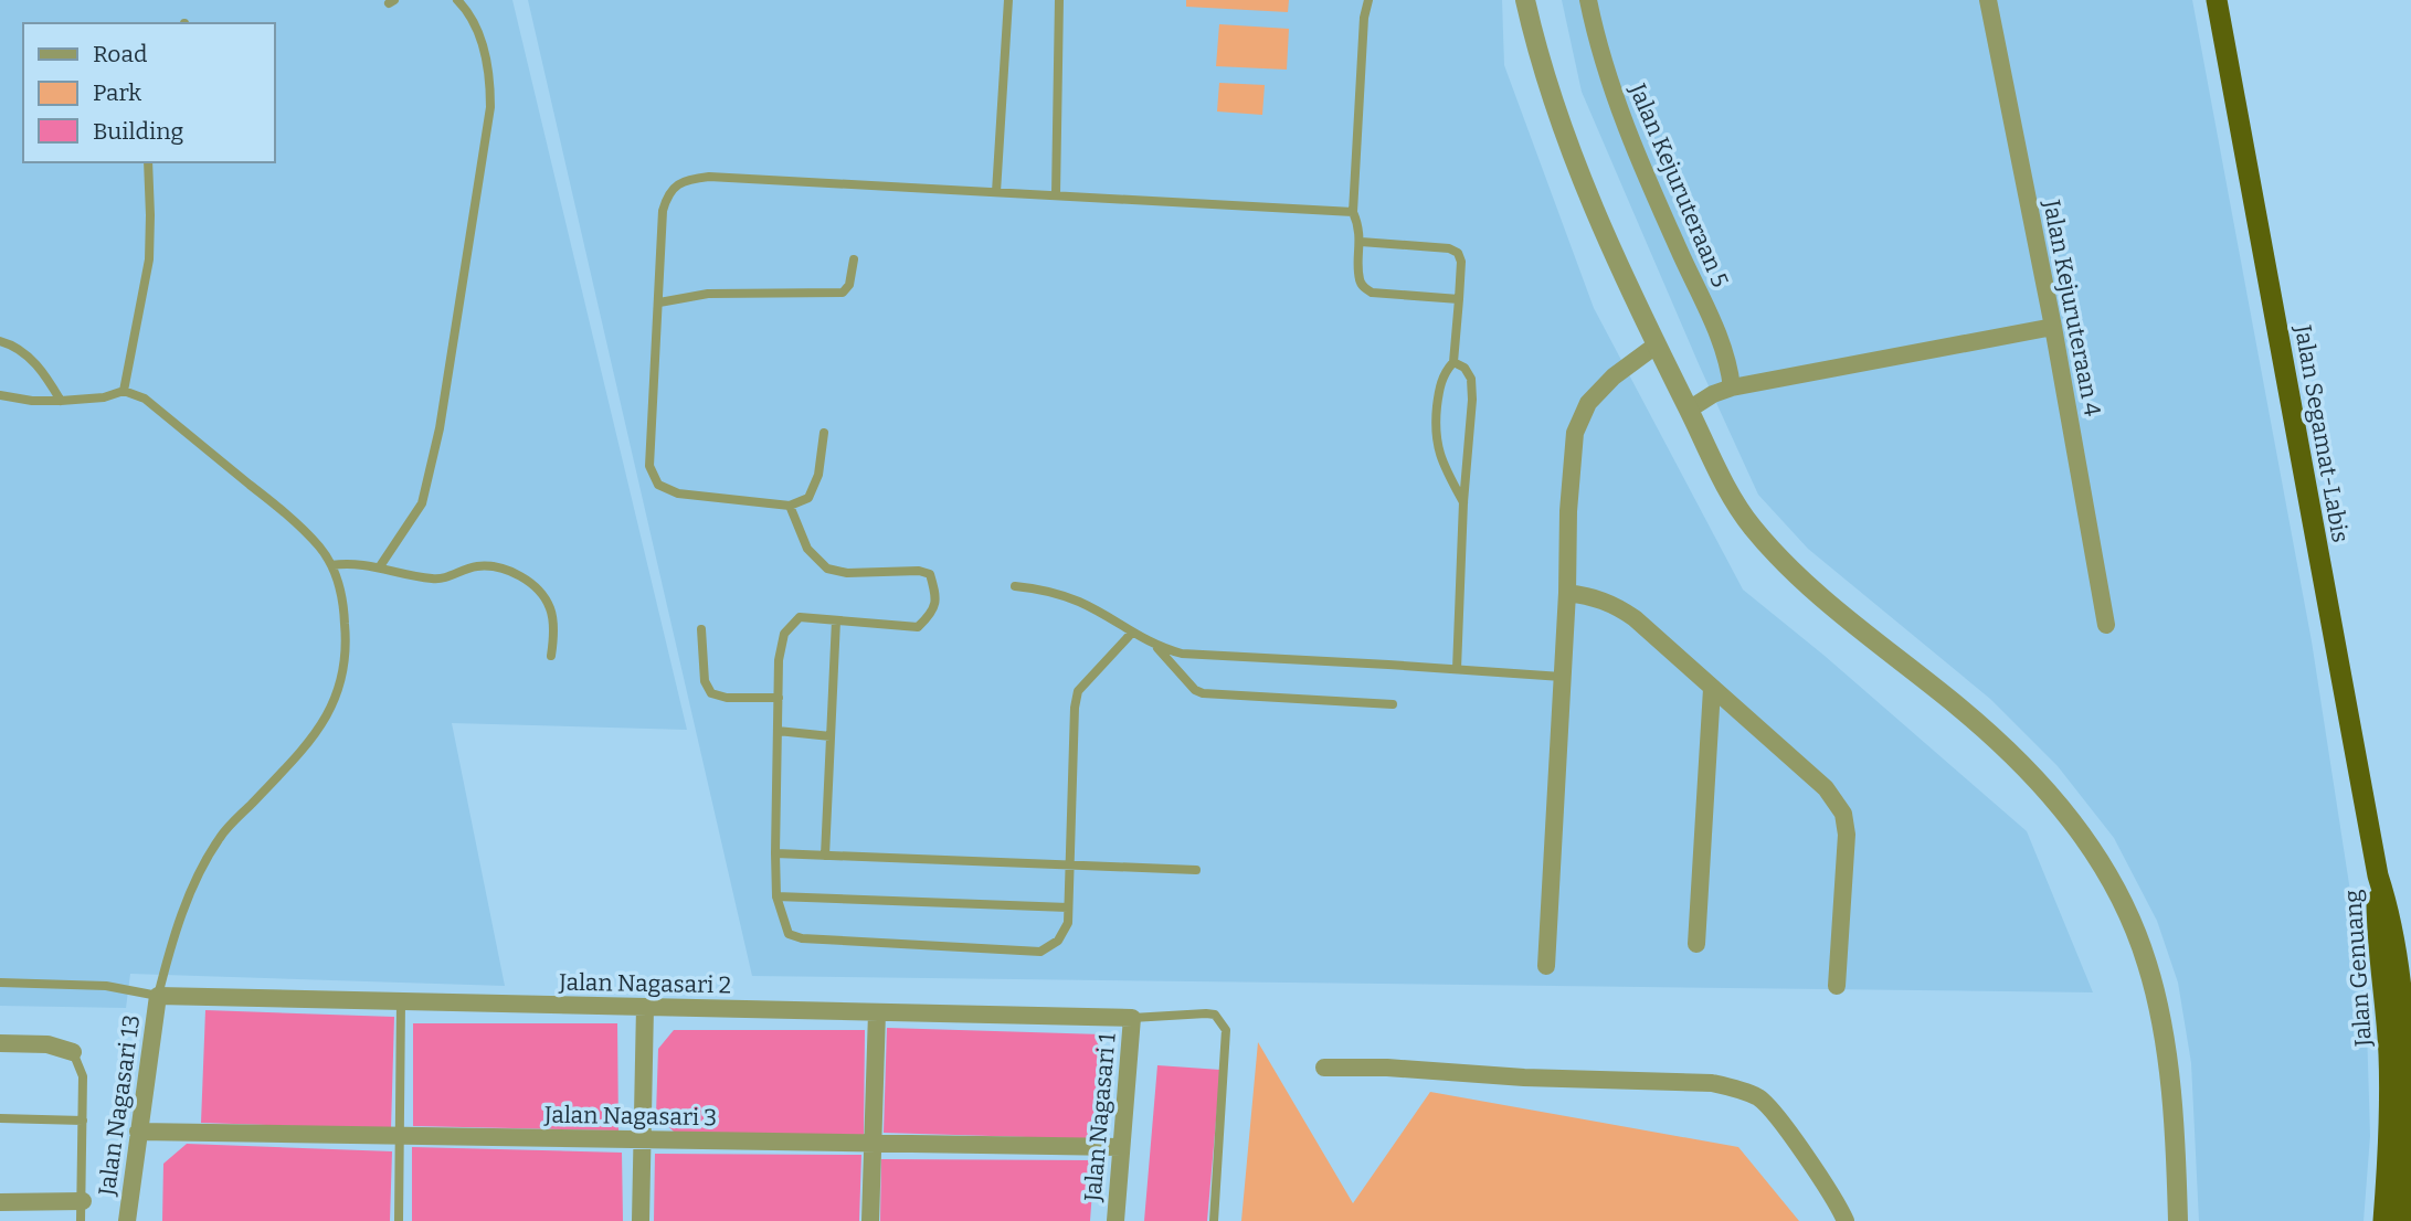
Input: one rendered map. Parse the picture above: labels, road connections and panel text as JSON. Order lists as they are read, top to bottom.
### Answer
{
  "streets": {
    "highway": ["Jalan Segamat-Labis", "Jalan Genuang"],
    "street": [
      "Jalan Kejuruteraan 5",
      "Jalan Kejuruteraan 4",
      "Jalan Nagasari 2",
      "Jalan Nagasari 13",
      "Jalan Nagasari 3",
      "Jalan Nagasari 1"
    ]
  },
  "crossings": [
    ["Jalan Segamat-Labis", "Jalan Genuang"],
    ["Jalan Nagasari 2", "Jalan Nagasari 13"],
    ["Jalan Nagasari 2", "Jalan Nagasari 1"],
    ["Jalan Nagasari 13", "Jalan Nagasari 3"],
    ["Jalan Nagasari 3", "Jalan Nagasari 1"]
  ],
  "legend": ["Road", "Park", "Building"]
}
